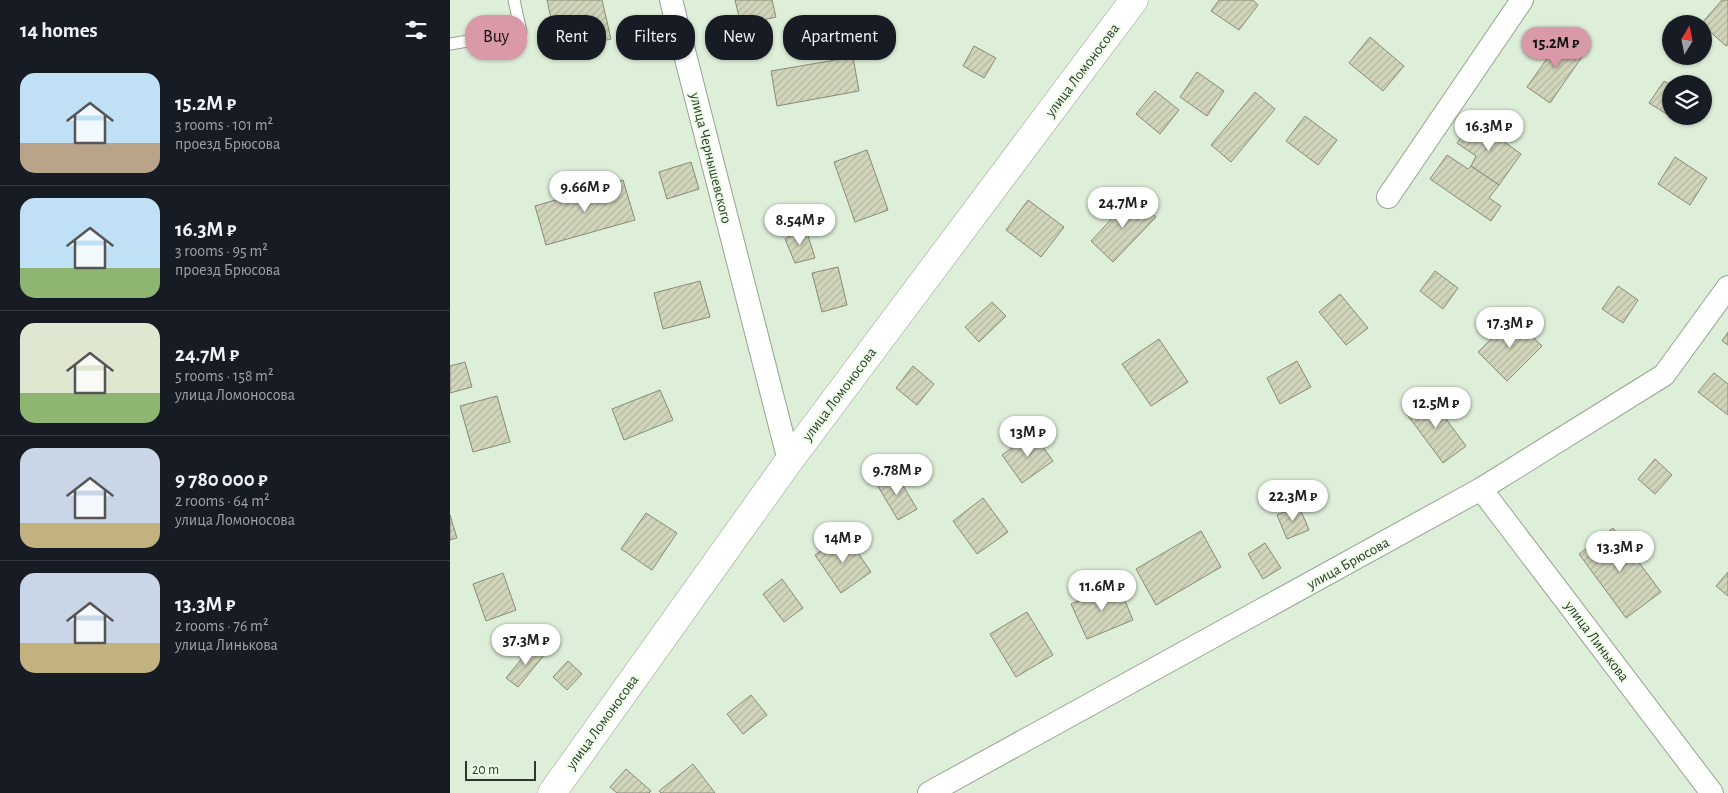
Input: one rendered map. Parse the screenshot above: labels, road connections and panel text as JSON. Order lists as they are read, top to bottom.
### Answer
{
  "streets": {
    "street": [
      "улица Ломоносова",
      "улица Чернышевского",
      "улица Брюсова",
      "улица Линькова"
    ]
  },
  "crossings": [
    ["улица Ломоносова", "улица Чернышевского"],
    ["улица Брюсова", "улица Линькова"]
  ],
  "scale_bar": "20 m",
  "north": "top",
  "page": {
    "heading": "14 homes",
    "chip": [
      "Buy",
      "Rent",
      "Filters",
      "New",
      "Apartment"
    ],
    "price": [
      "15.2M ₽",
      "16.3M ₽",
      "9.66M ₽",
      "24.7M ₽",
      "8.54M ₽",
      "17.3M ₽",
      "12.5M ₽",
      "13M ₽",
      "9.78M ₽",
      "22.3M ₽",
      "14M ₽",
      "13.3M ₽",
      "11.6M ₽",
      "37.3M ₽"
    ],
    "list": [
      {
        "name": "15.2M ₽",
        "note": "3 rooms · 101 m² · проезд Брюсова"
      },
      {
        "name": "16.3M ₽",
        "note": "3 rooms · 95 m² · проезд Брюсова"
      },
      {
        "name": "24.7M ₽",
        "note": "5 rooms · 158 m² · улица Ломоносова"
      },
      {
        "name": "9 780 000 ₽",
        "note": "2 rooms · 64 m² · улица Ломоносова"
      },
      {
        "name": "13.3M ₽",
        "note": "2 rooms · 76 m² · улица Линькова"
      }
    ],
    "scale": "20 m"
  }
}
